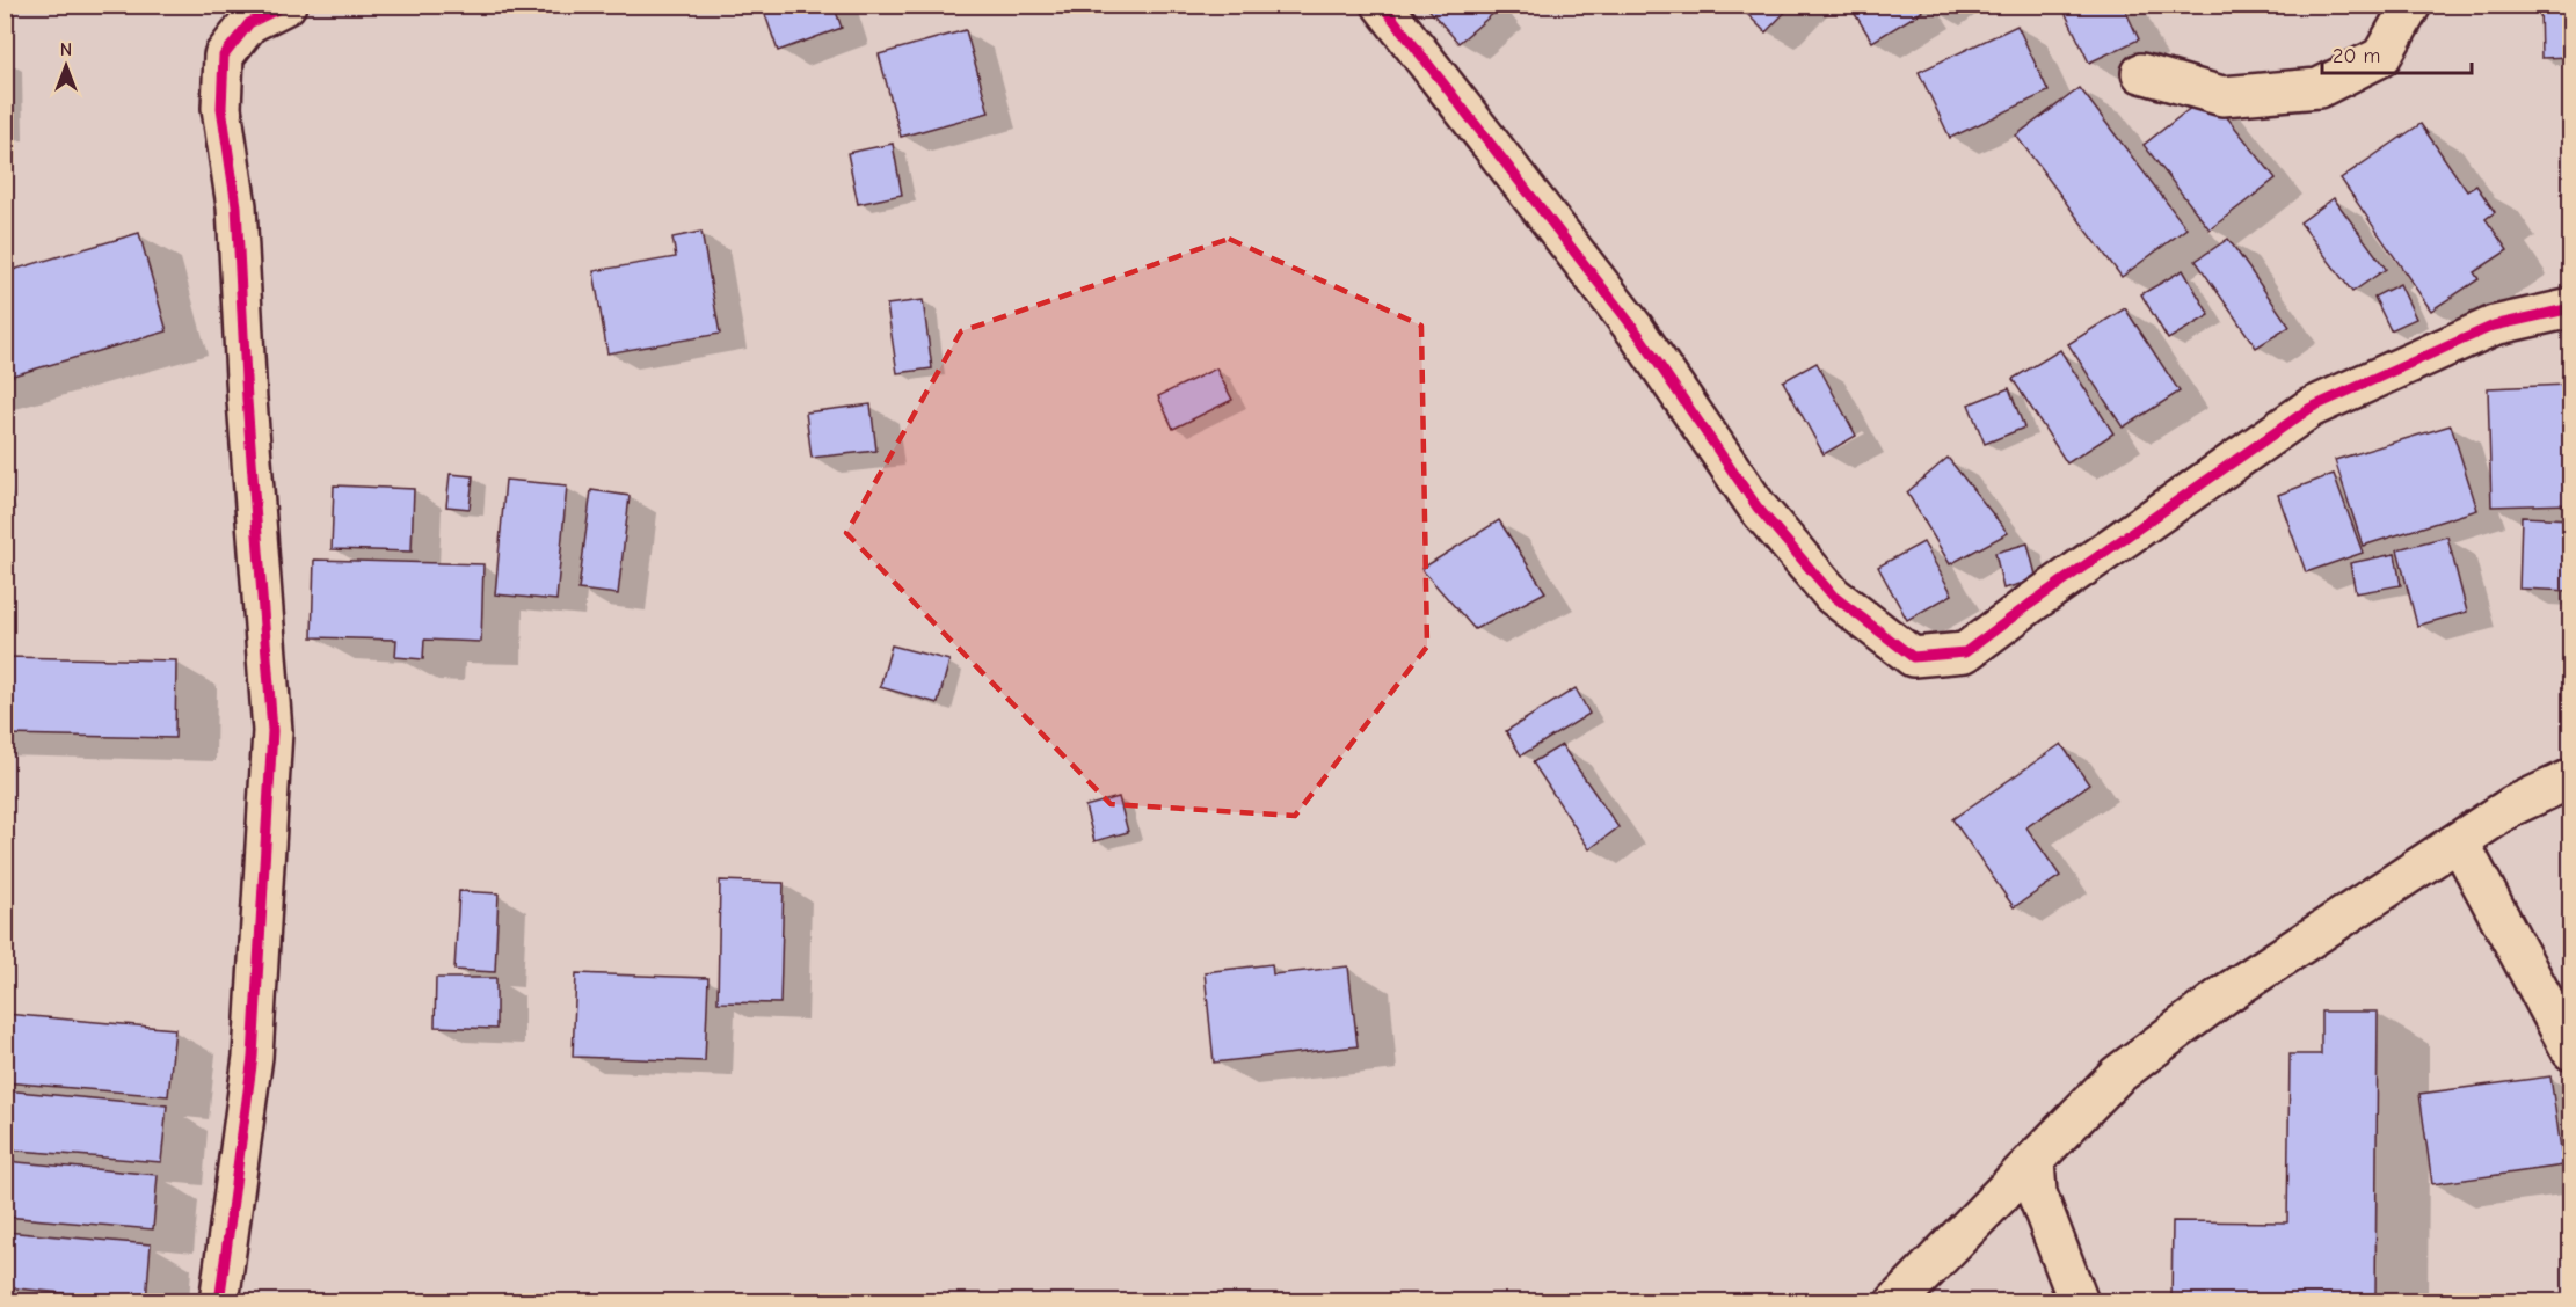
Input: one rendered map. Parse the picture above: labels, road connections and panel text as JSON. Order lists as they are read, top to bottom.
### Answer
{
  "scale_bar": "20 m",
  "north": "top"
}
